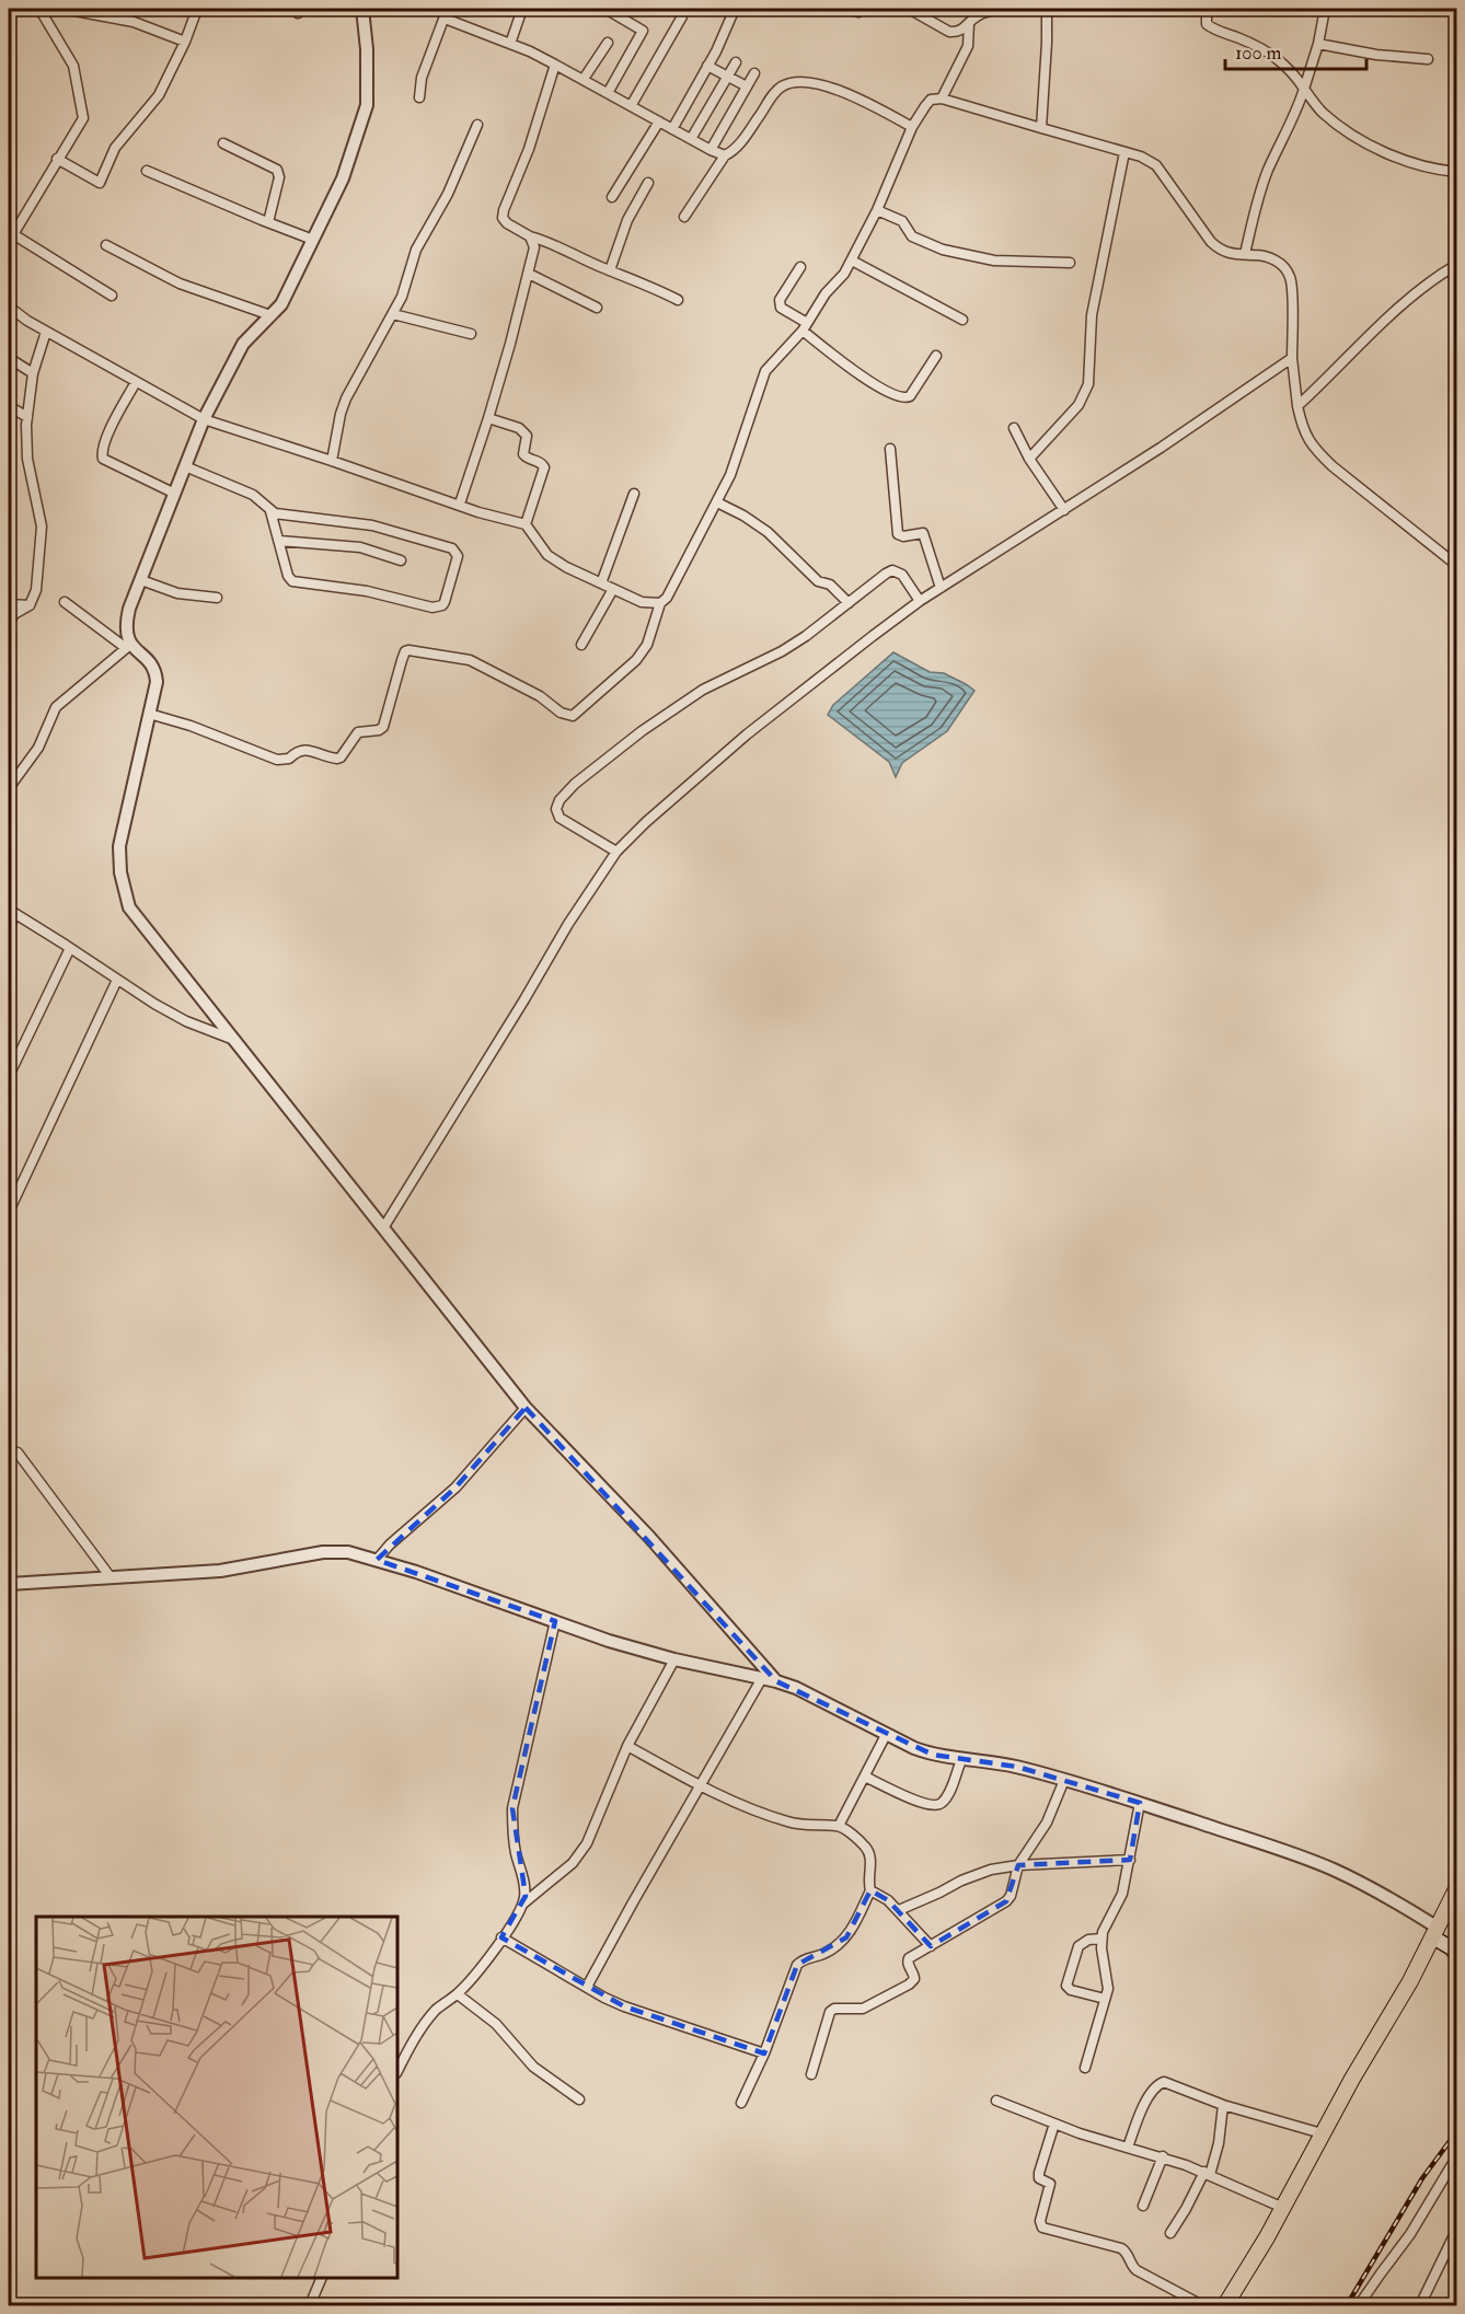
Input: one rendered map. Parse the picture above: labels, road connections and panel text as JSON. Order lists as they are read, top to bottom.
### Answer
{
  "scale_bar": "100 m"
}
